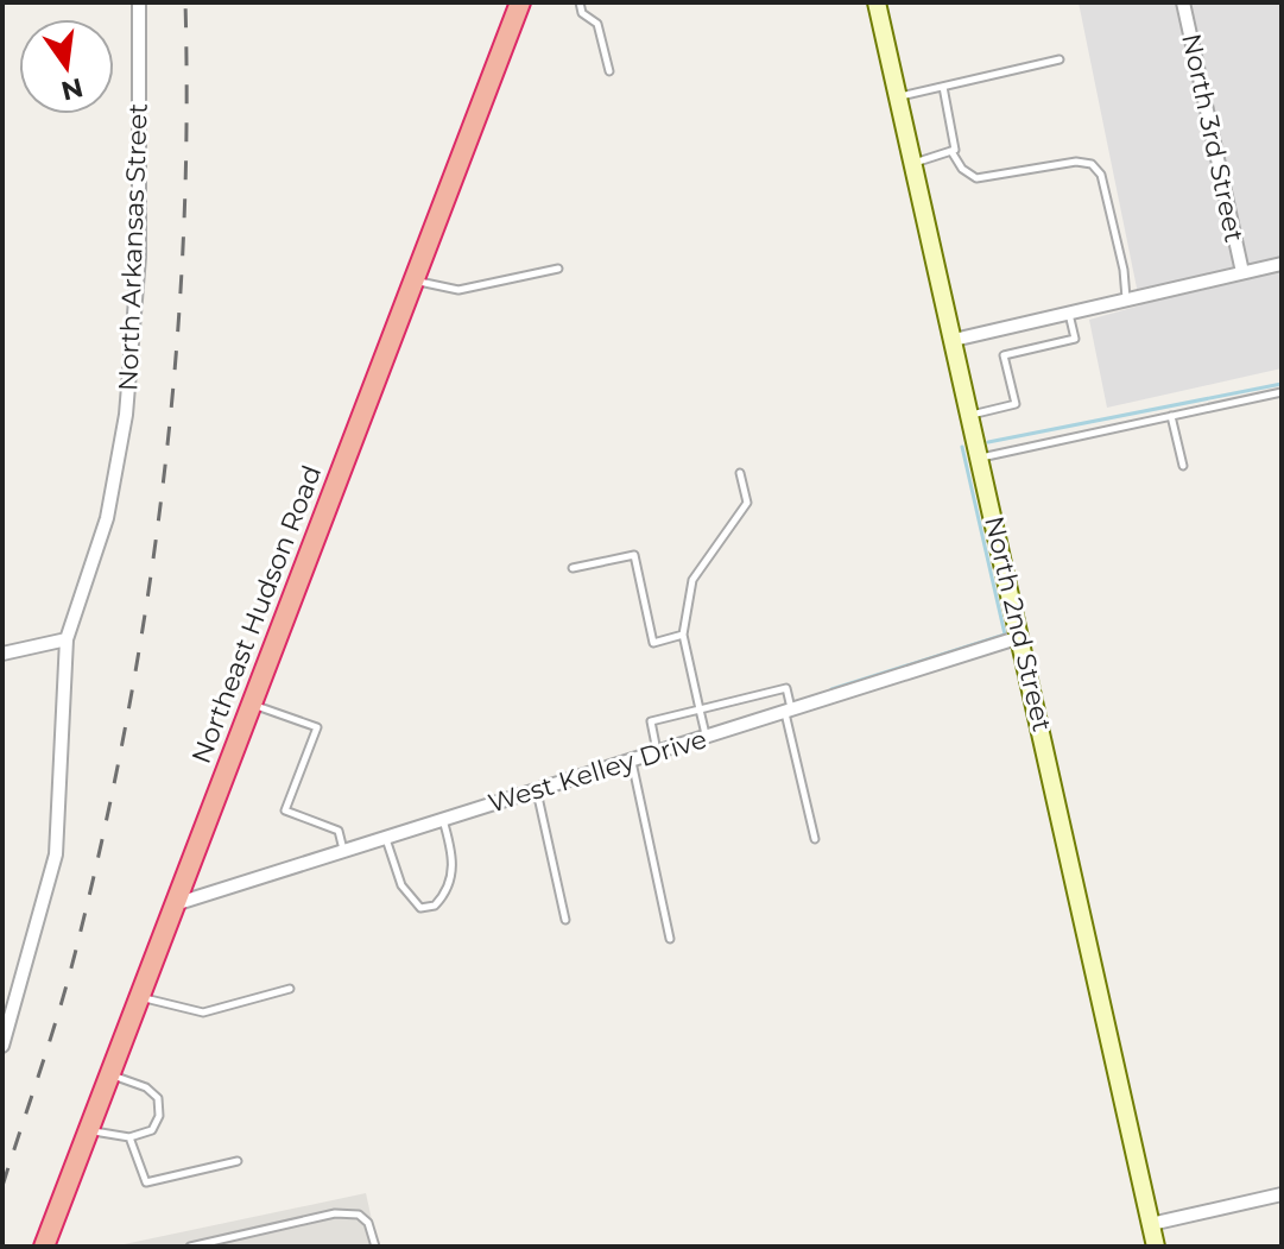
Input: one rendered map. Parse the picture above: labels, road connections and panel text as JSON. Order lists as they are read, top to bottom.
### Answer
{
  "streets": {
    "highway": ["Northeast Hudson Road"],
    "main road": ["North 2nd Street"],
    "street": ["North 3rd Street", "North Arkansas Street", "West Kelley Drive"]
  },
  "crossings": [
    ["Northeast Hudson Road", "West Kelley Drive"],
    ["North 2nd Street", "West Kelley Drive"]
  ],
  "north": "bottom"
}
